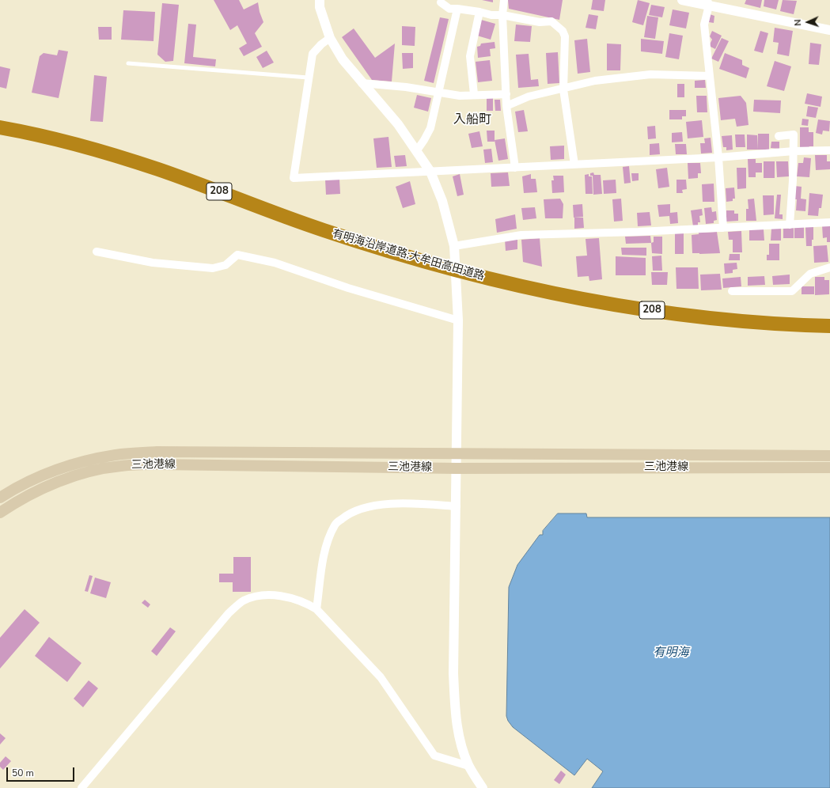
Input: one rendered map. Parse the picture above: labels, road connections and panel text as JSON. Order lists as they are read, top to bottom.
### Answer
{
  "streets": {
    "highway": ["208", "有明海沿岸道路;大牟田高田道路"],
    "main road": ["三池港線"]
  },
  "districts": ["入船町"],
  "water": ["有明海"],
  "scale_bar": "50 m",
  "north": "left"
}
